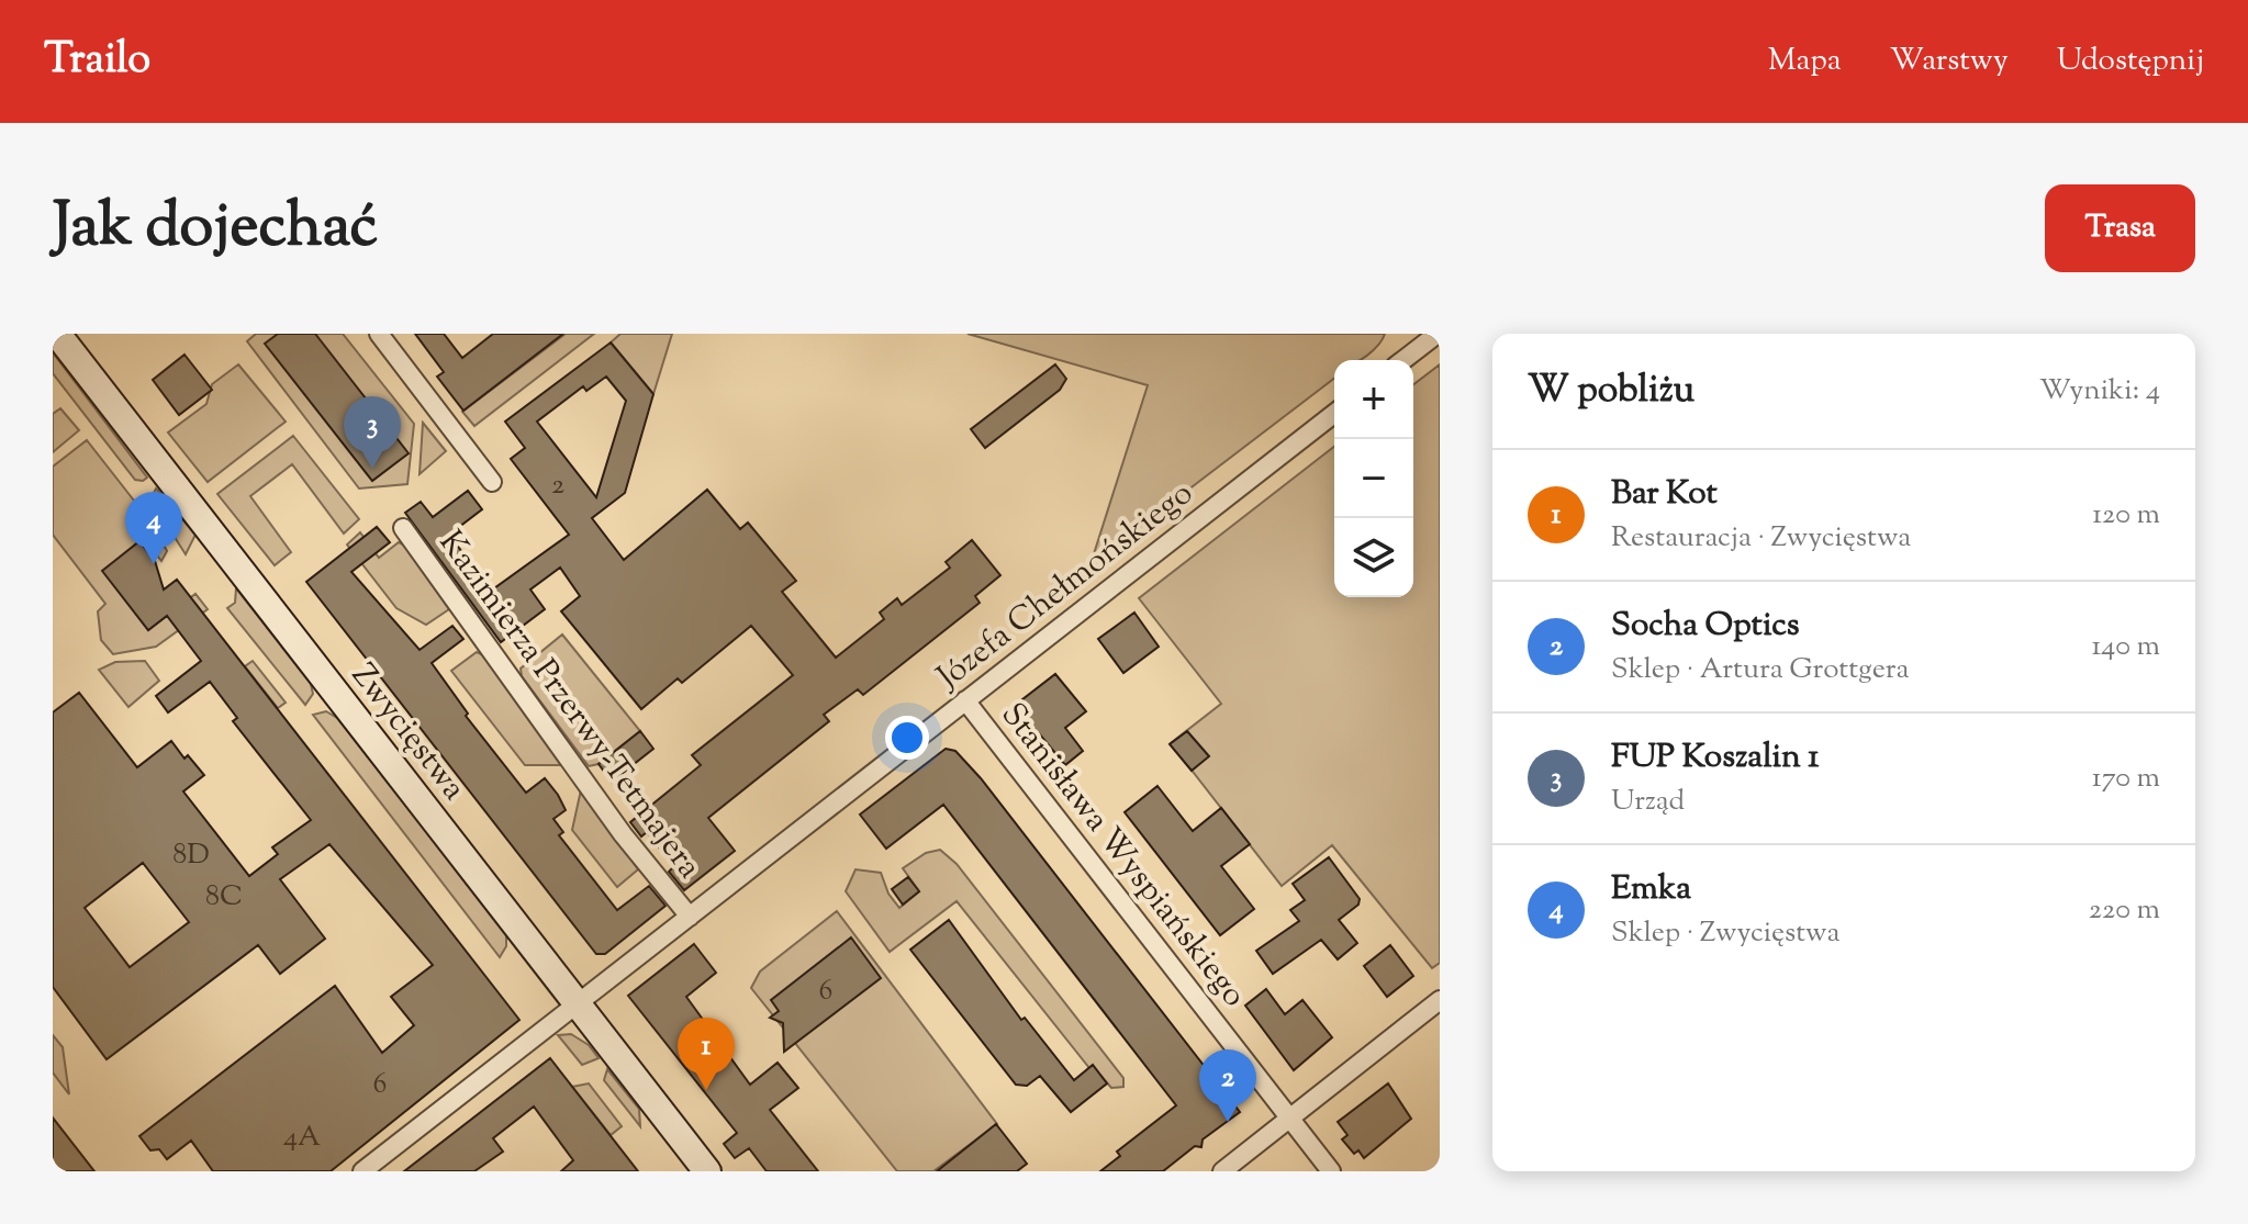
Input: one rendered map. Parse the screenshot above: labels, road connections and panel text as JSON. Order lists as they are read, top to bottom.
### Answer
{
  "streets": {
    "street": [
      "Józefa Chełmońskiego",
      "Kazimierza Przerwy-Tetmajera",
      "Zwycięstwa",
      "Stanisława Wyspiańskiego"
    ]
  },
  "crossings": [
    ["Józefa Chełmońskiego", "Kazimierza Przerwy-Tetmajera"],
    ["Józefa Chełmońskiego", "Zwycięstwa"],
    ["Józefa Chełmońskiego", "Stanisława Wyspiańskiego"]
  ],
  "house_numbers": [
    "2",
    "8D",
    "8C",
    "6",
    "6",
    "4A"
  ],
  "page": {
    "header": "Trailo",
    "nav": ["Mapa", "Warstwy", "Udostępnij"],
    "title": "Jak dojechać",
    "buttons": "Trasa",
    "heading": ["W pobliżu", "Wyniki: 4"],
    "map_buttons": ["+", "−"],
    "pins": [
      "3",
      "4",
      "1",
      "2"
    ],
    "list": [
      {
        "mark": "1",
        "name": "Bar Kot",
        "note": "Restauracja · Zwycięstwa",
        "value": "120 m"
      },
      {
        "mark": "2",
        "name": "Socha Optics",
        "note": "Sklep · Artura Grottgera",
        "value": "140 m"
      },
      {
        "mark": "3",
        "name": "FUP Koszalin 1",
        "note": "Urząd",
        "value": "170 m"
      },
      {
        "mark": "4",
        "name": "Emka",
        "note": "Sklep · Zwycięstwa",
        "value": "220 m"
      }
    ]
  }
}
